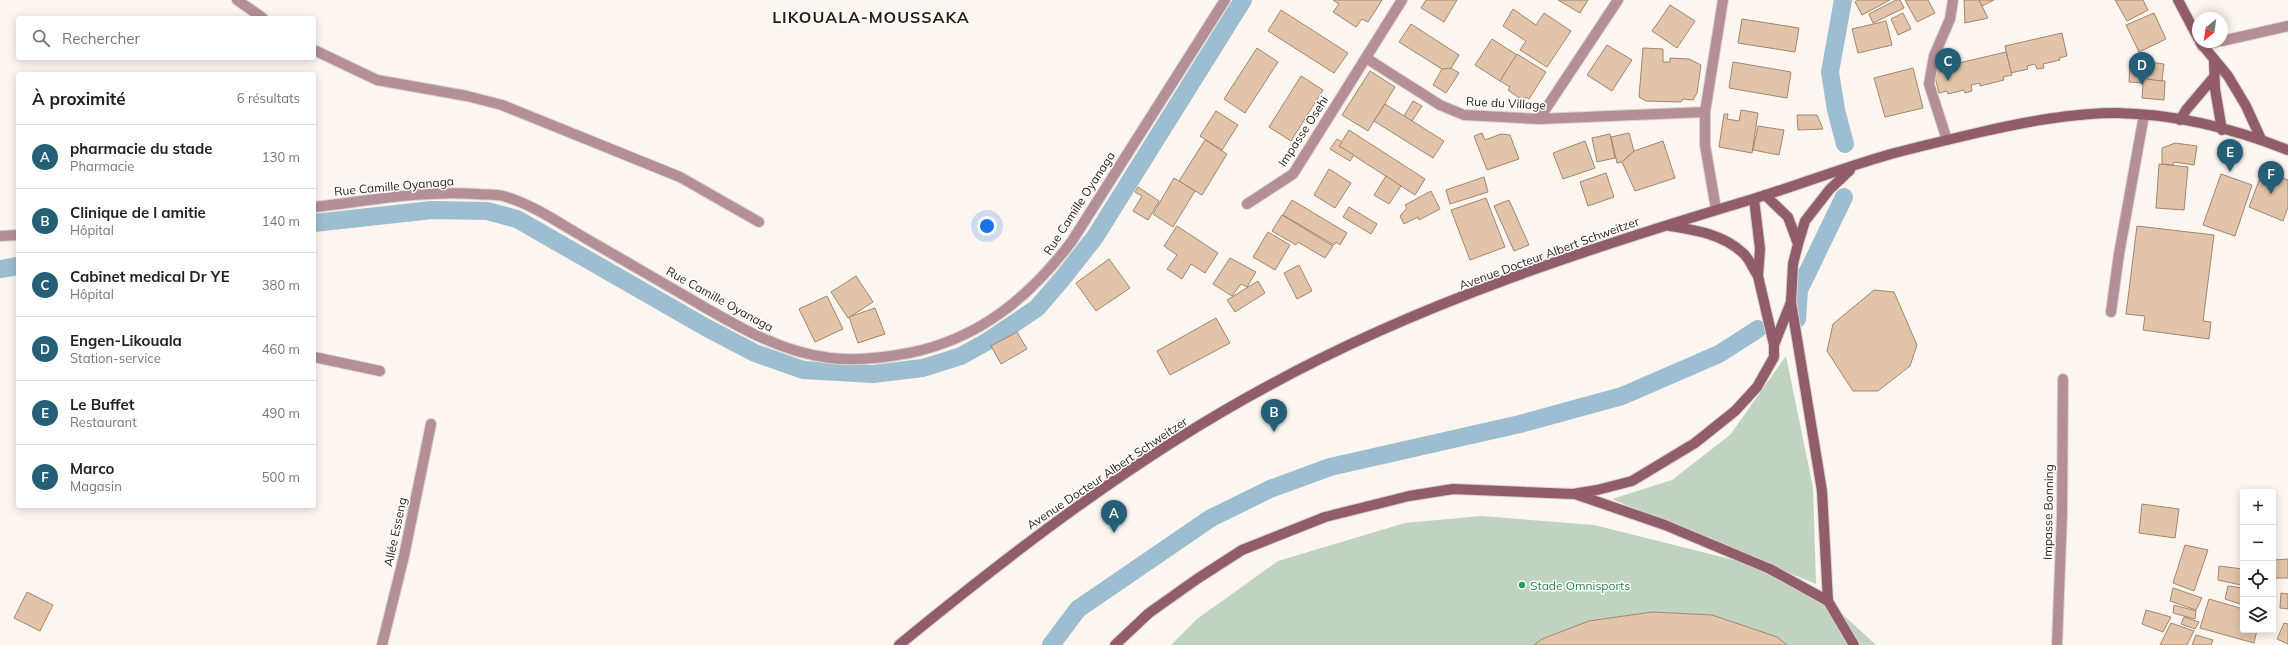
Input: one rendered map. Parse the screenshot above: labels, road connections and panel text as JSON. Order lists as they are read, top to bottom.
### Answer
{
  "streets": {
    "main road": ["Avenue Docteur Albert Schweitzer"],
    "street": [
      "Rue du Village",
      "Impasse Osehi",
      "Rue Camille Oyanaga",
      "Impasse Bonning",
      "Allée Esseng"
    ]
  },
  "crossings": [
    ["Rue du Village", "Impasse Osehi"]
  ],
  "districts": ["LIKOUALA-MOUSSAKA"],
  "places": ["Stade Omnisports"],
  "north": "bottom left",
  "page": {
    "search": "Rechercher",
    "pins": [
      "C",
      "D",
      "E",
      "F",
      "B",
      "A"
    ],
    "heading": ["À proximité", "6 résultats"],
    "list": [
      {
        "mark": "A",
        "name": "pharmacie du stade",
        "note": "Pharmacie",
        "value": "130 m"
      },
      {
        "mark": "B",
        "name": "Clinique de l amitie",
        "note": "Hôpital",
        "value": "140 m"
      },
      {
        "mark": "C",
        "name": "Cabinet medical Dr YE",
        "note": "Hôpital",
        "value": "380 m"
      },
      {
        "mark": "D",
        "name": "Engen-Likouala",
        "note": "Station-service",
        "value": "460 m"
      },
      {
        "mark": "E",
        "name": "Le Buffet",
        "note": "Restaurant",
        "value": "490 m"
      },
      {
        "mark": "F",
        "name": "Marco",
        "note": "Magasin",
        "value": "500 m"
      }
    ],
    "map_buttons": ["+", "−"]
  }
}
